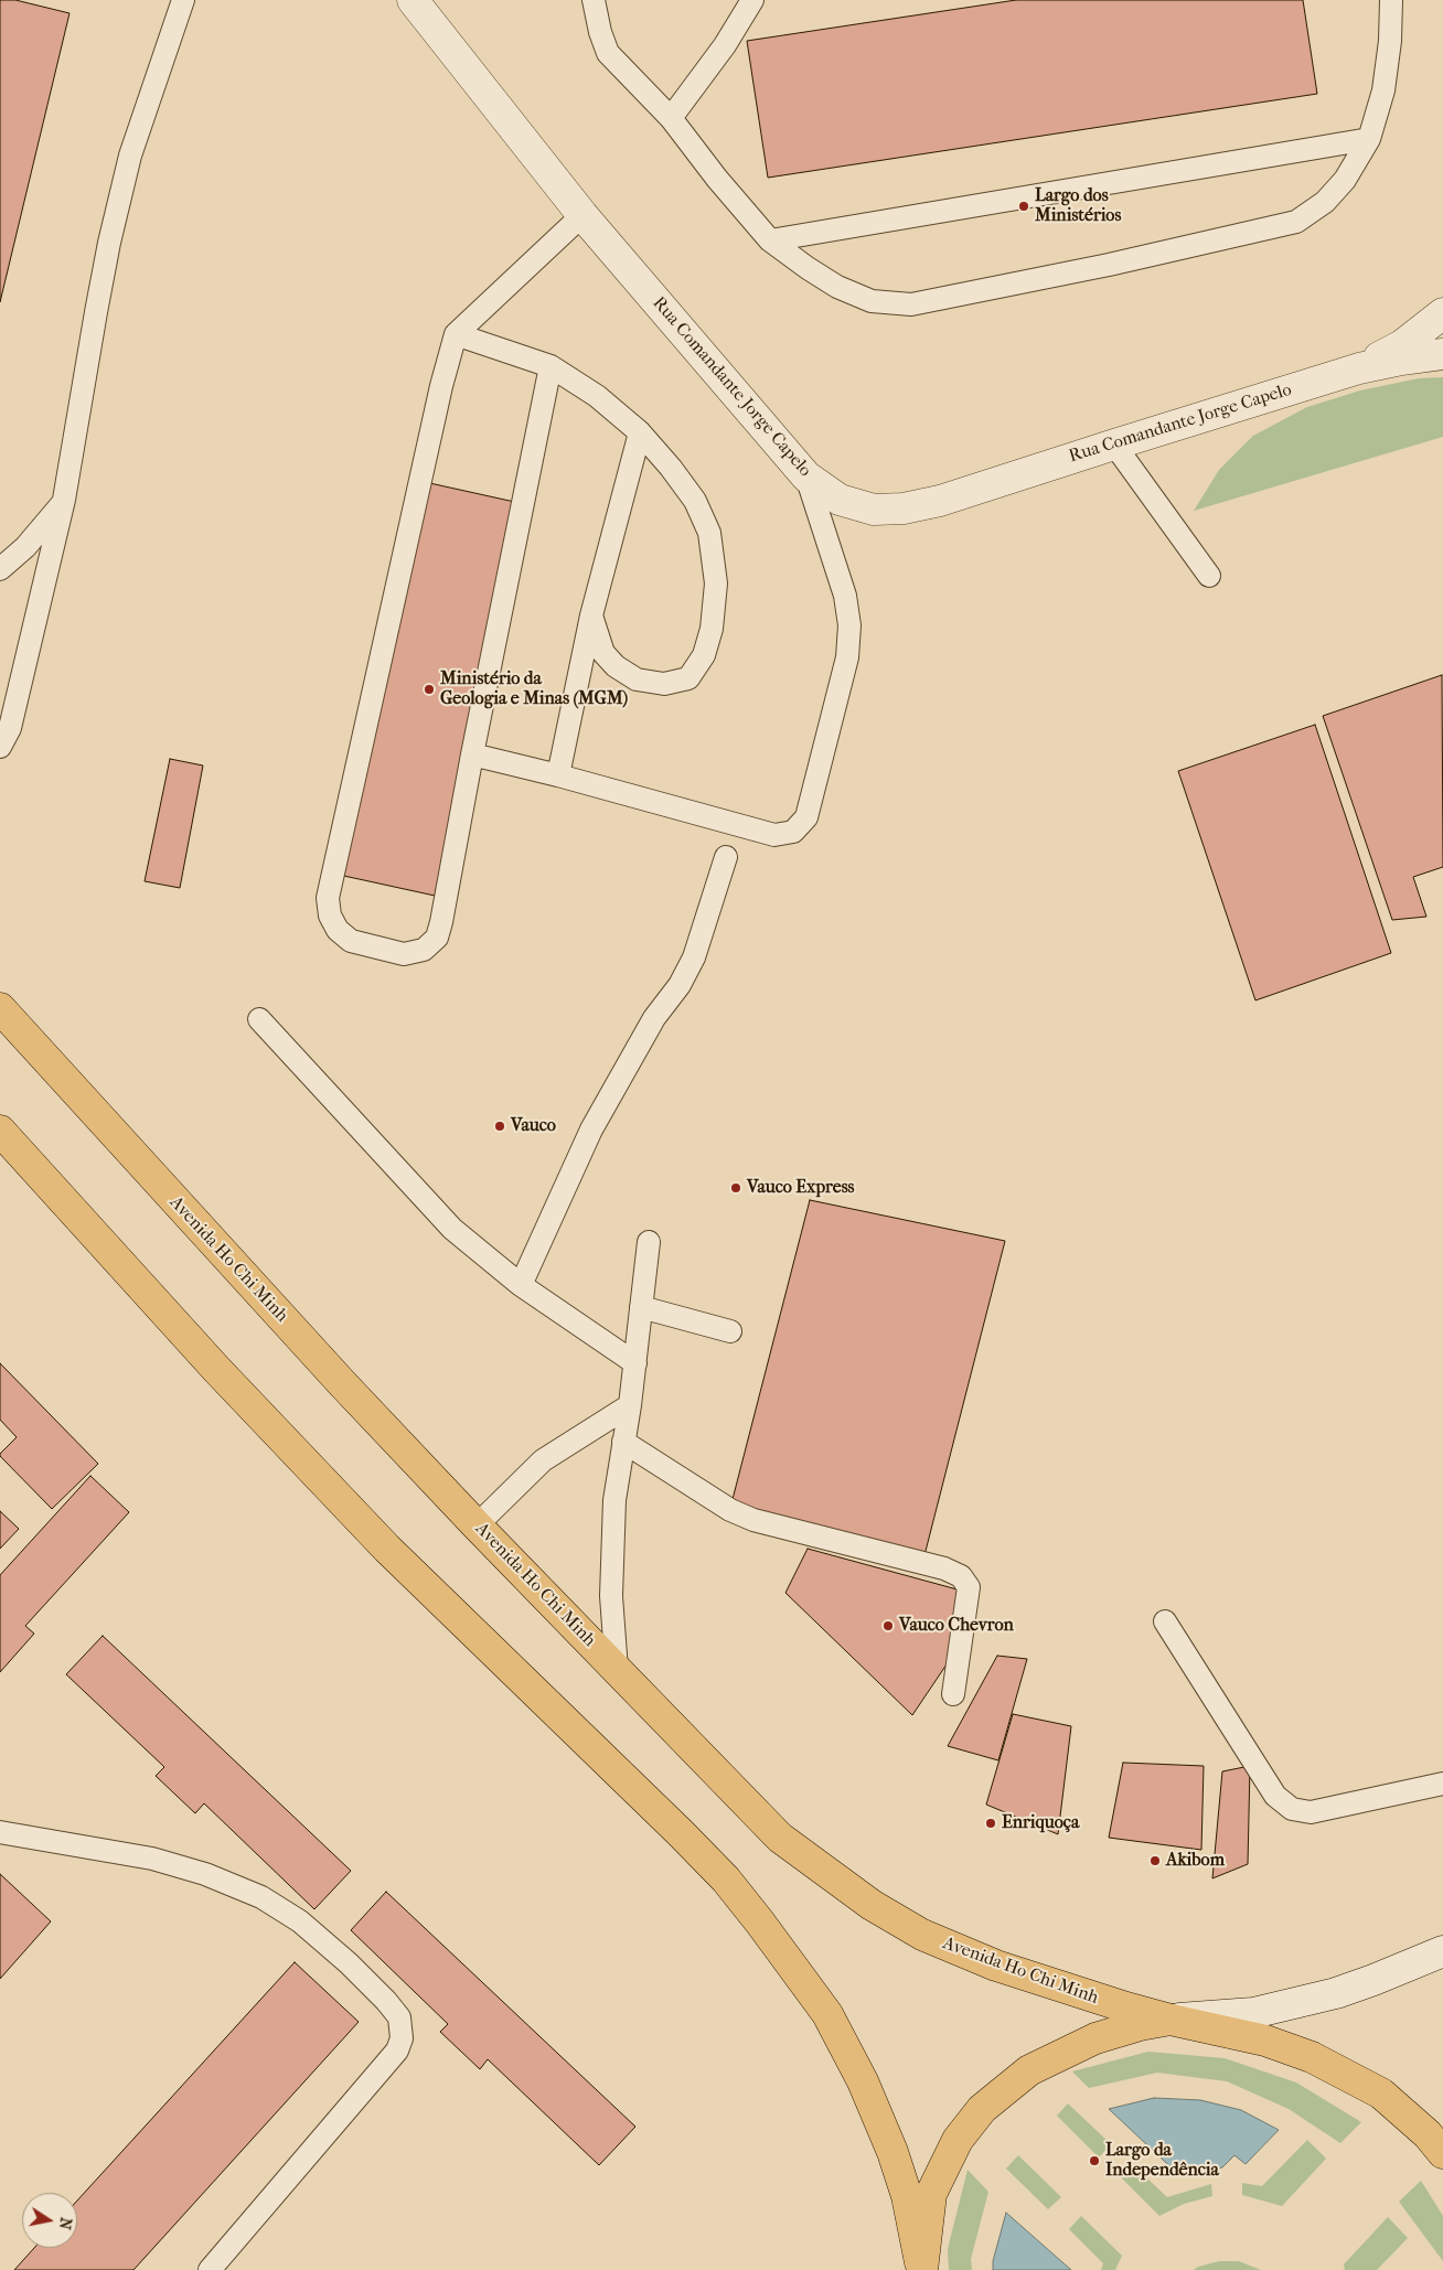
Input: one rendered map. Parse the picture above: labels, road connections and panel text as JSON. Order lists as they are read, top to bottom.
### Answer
{
  "streets": {
    "main road": ["Avenida Ho Chi Minh"],
    "street": ["Rua Comandante Jorge Capelo"]
  },
  "places": [
    "Largo dos Ministérios",
    "Ministério da Geologia e Minas (MGM)",
    "Vauco",
    "Vauco Express",
    "Vauco Chevron",
    "Enriquoça",
    "Akibom",
    "Largo da Independência"
  ],
  "north": "right"
}
